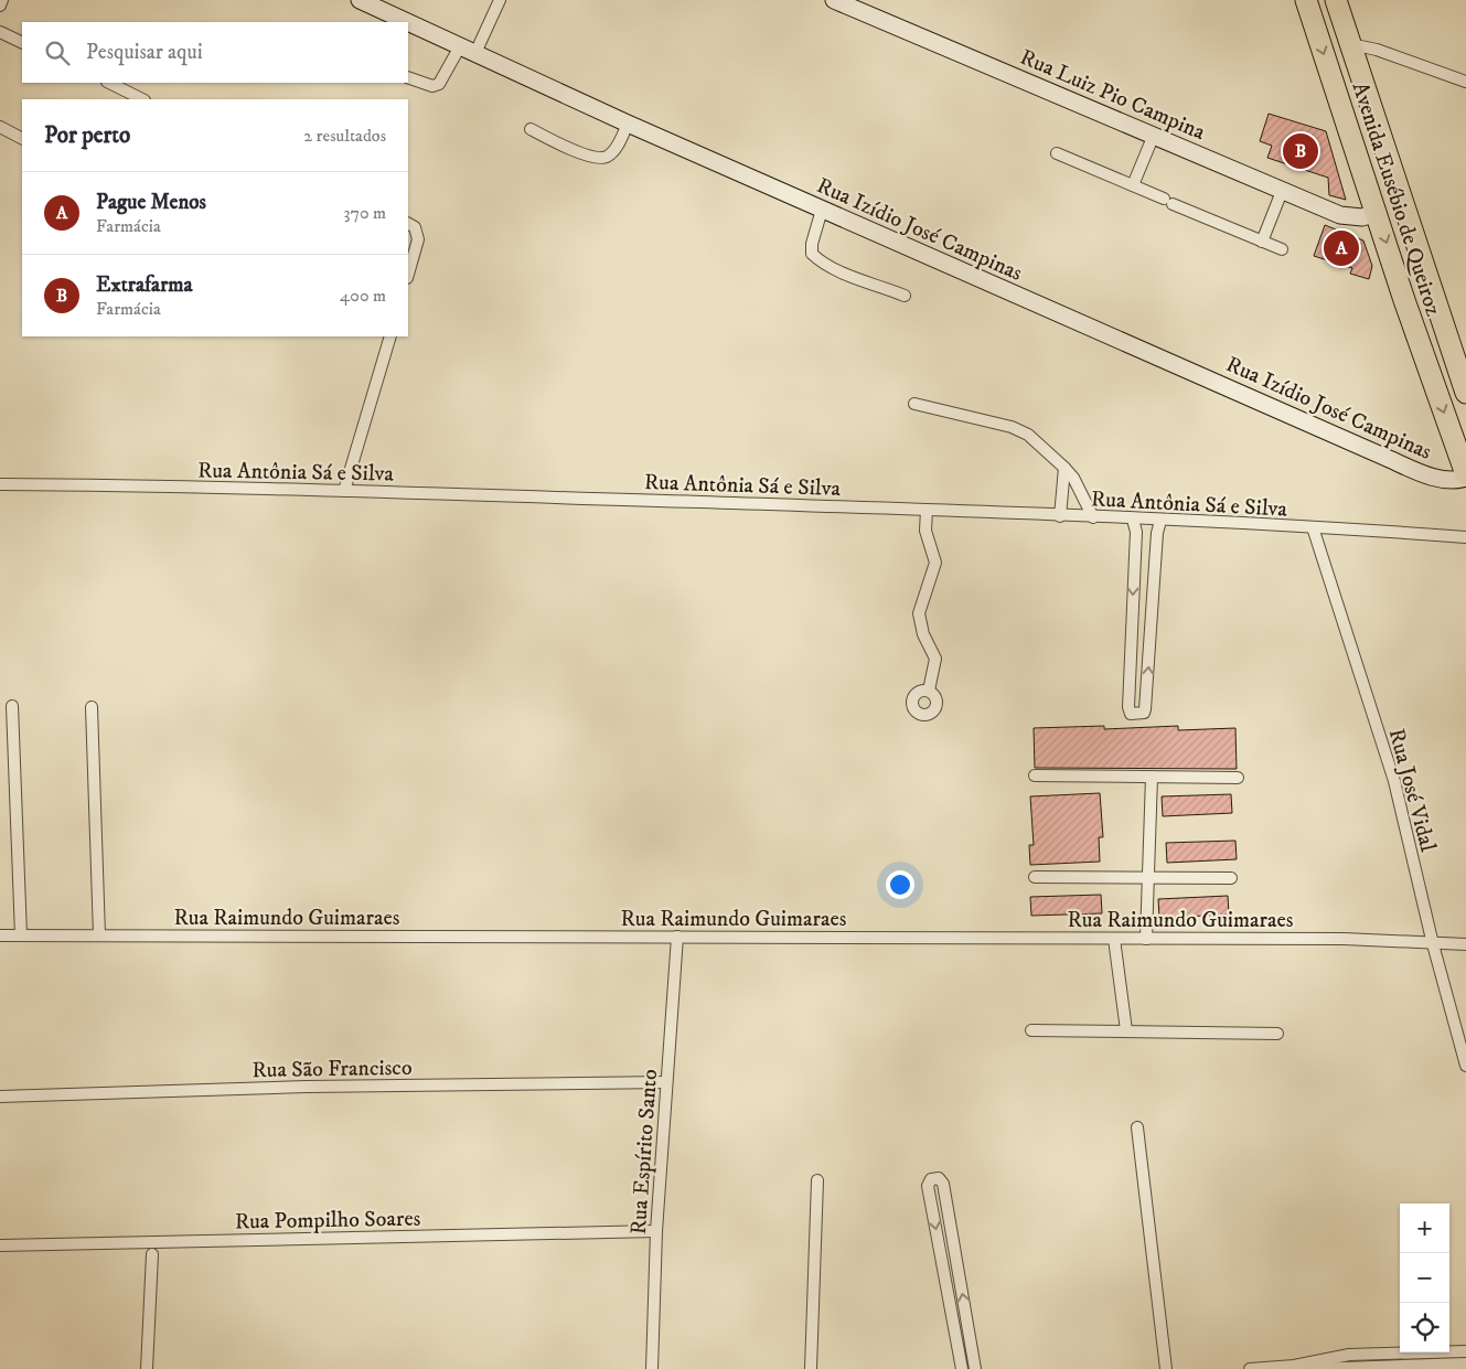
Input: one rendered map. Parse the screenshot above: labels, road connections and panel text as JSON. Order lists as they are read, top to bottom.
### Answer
{
  "streets": {
    "highway": ["Avenida Eusébio de Queiroz"],
    "street": [
      "Rua Luiz Pio Campina",
      "Rua Izídio José Campinas",
      "Rua Antônia Sá e Silva",
      "Rua José Vidal",
      "Rua Raimundo Guimaraes",
      "Rua São Francisco",
      "Rua Espírito Santo",
      "Rua Pompilho Soares"
    ]
  },
  "crossings": [
    ["Rua Luiz Pio Campina", "Avenida Eusébio de Queiroz"],
    ["Avenida Eusébio de Queiroz", "Rua Izídio José Campinas"],
    ["Rua Antônia Sá e Silva", "Rua José Vidal"],
    ["Rua José Vidal", "Rua Raimundo Guimaraes"],
    ["Rua Raimundo Guimaraes", "Rua Espírito Santo"],
    ["Rua São Francisco", "Rua Espírito Santo"],
    ["Rua Espírito Santo", "Rua Pompilho Soares"]
  ],
  "page": {
    "search": "Pesquisar aqui",
    "heading": ["Por perto", "2 resultados"],
    "pins": ["B", "A"],
    "list": [
      {
        "mark": "A",
        "name": "Pague Menos",
        "note": "Farmácia",
        "value": "370 m"
      },
      {
        "mark": "B",
        "name": "Extrafarma",
        "note": "Farmácia",
        "value": "400 m"
      }
    ],
    "map_buttons": ["+", "−"]
  }
}
